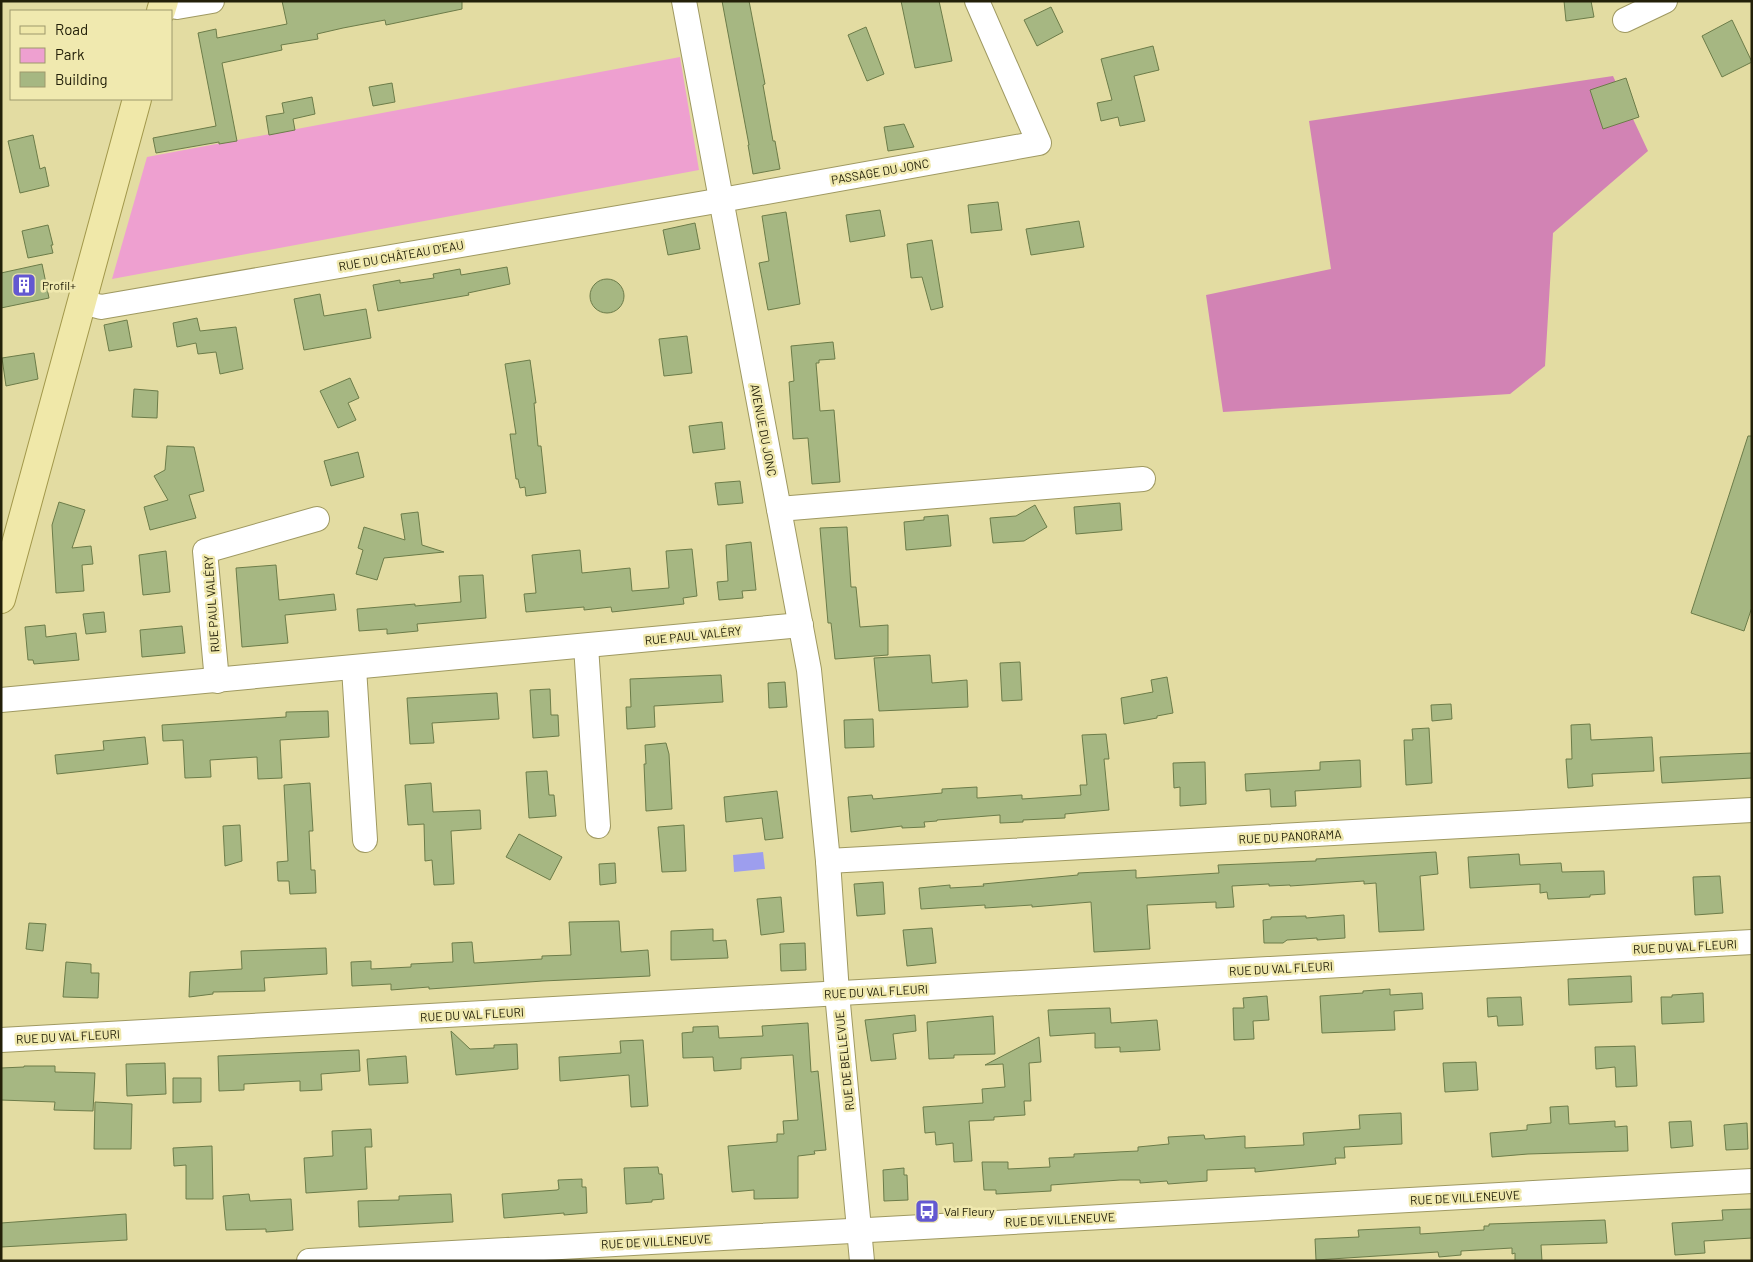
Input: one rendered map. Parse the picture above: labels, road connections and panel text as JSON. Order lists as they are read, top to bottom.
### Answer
{
  "streets": {
    "street": [
      "PASSAGE DU JONC",
      "RUE DU CHÂTEAU D'EAU",
      "AVENUE DU JONC",
      "RUE PAUL VALÉRY",
      "RUE DU PANORAMA",
      "RUE DU VAL FLEURI",
      "RUE DE BELLEVUE",
      "RUE DE VILLENEUVE"
    ]
  },
  "crossings": [
    ["PASSAGE DU JONC", "RUE DU CHÂTEAU D'EAU"],
    ["PASSAGE DU JONC", "AVENUE DU JONC"],
    ["RUE DU CHÂTEAU D'EAU", "AVENUE DU JONC"],
    ["AVENUE DU JONC", "RUE PAUL VALÉRY"],
    ["AVENUE DU JONC", "RUE DU PANORAMA"],
    ["AVENUE DU JONC", "RUE DE BELLEVUE"],
    ["RUE DU PANORAMA", "RUE DE BELLEVUE"],
    ["RUE DU VAL FLEURI", "RUE DE BELLEVUE"],
    ["RUE DE BELLEVUE", "RUE DE VILLENEUVE"]
  ],
  "places": {
    "building": ["Profil+"],
    "bus stop": ["Val Fleury"]
  },
  "legend": ["Road", "Park", "Building"]
}
